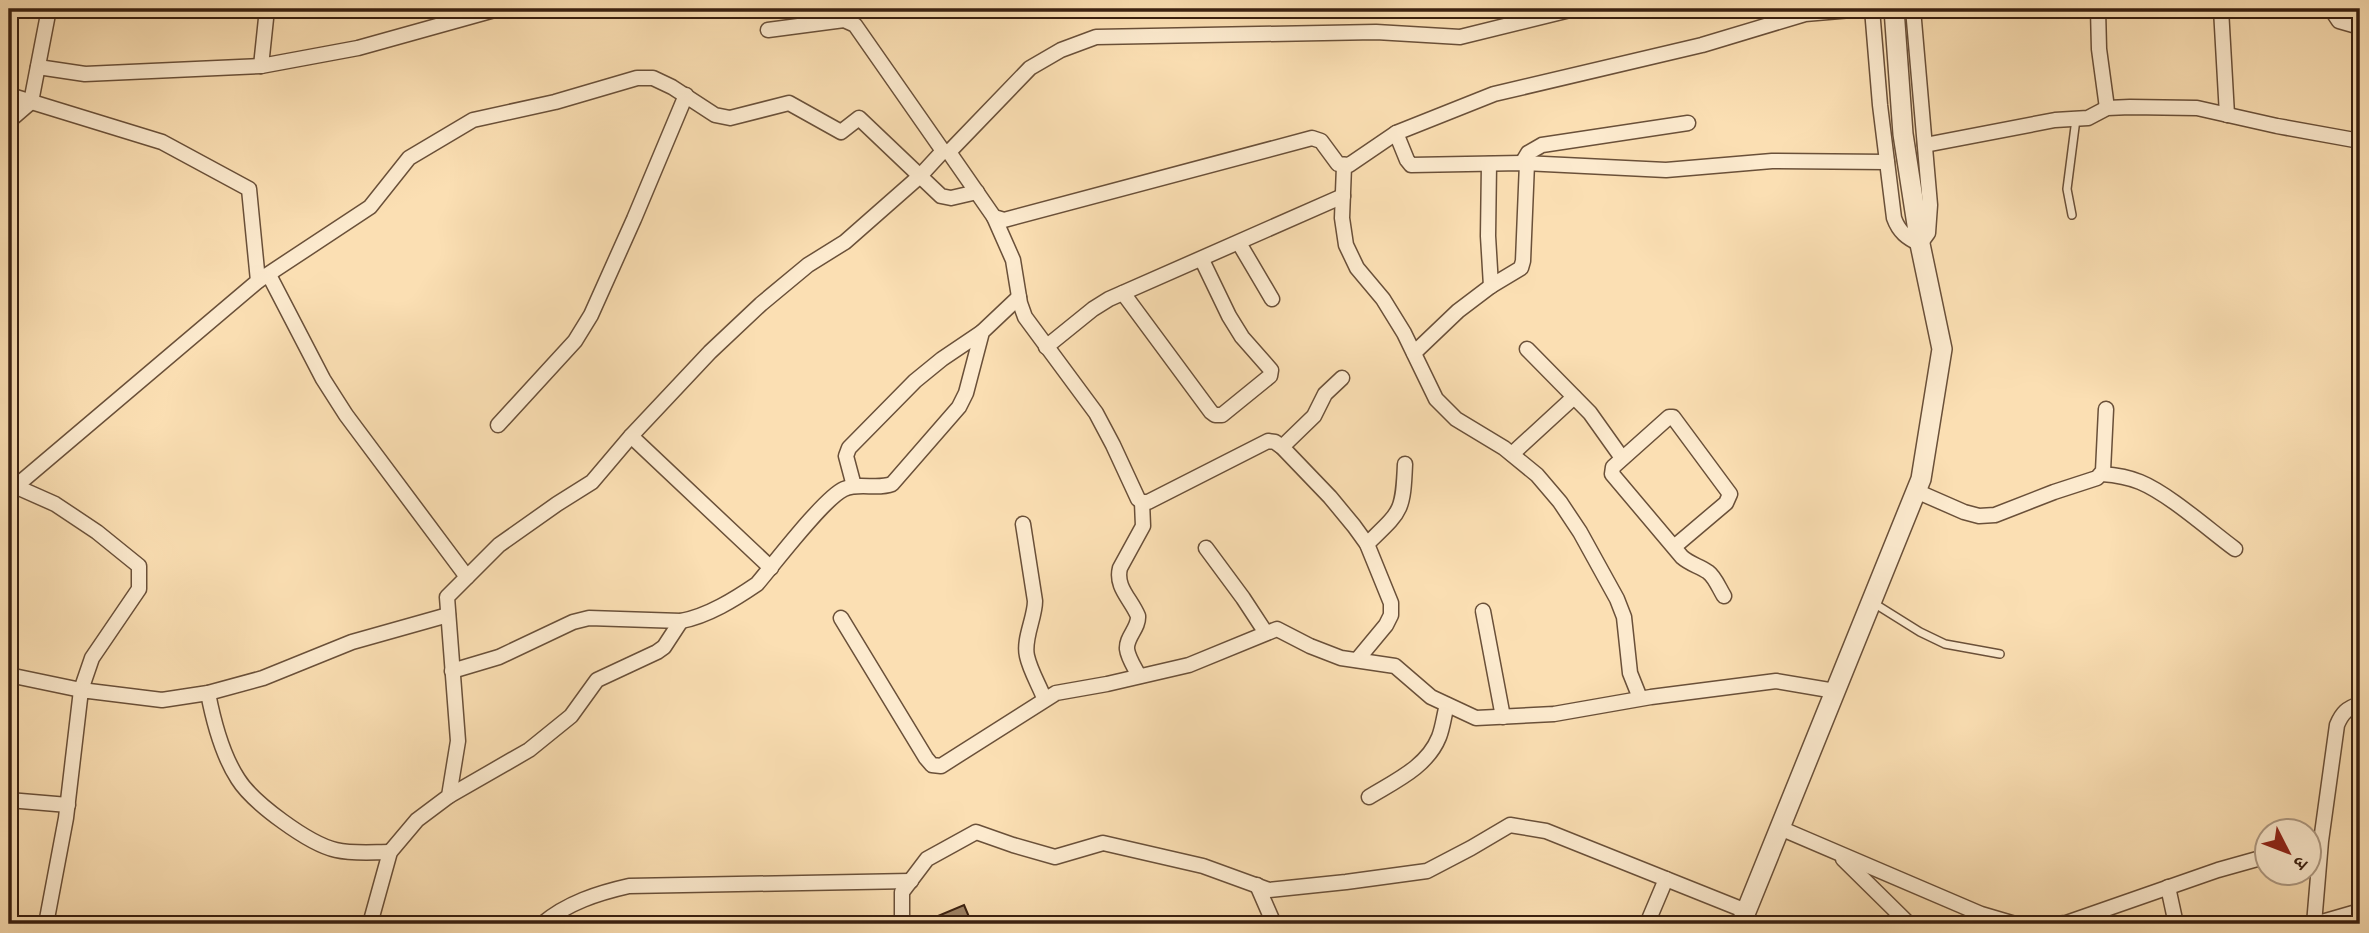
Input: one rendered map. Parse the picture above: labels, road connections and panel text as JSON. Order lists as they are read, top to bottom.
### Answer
{
  "north": "bottom right"
}
